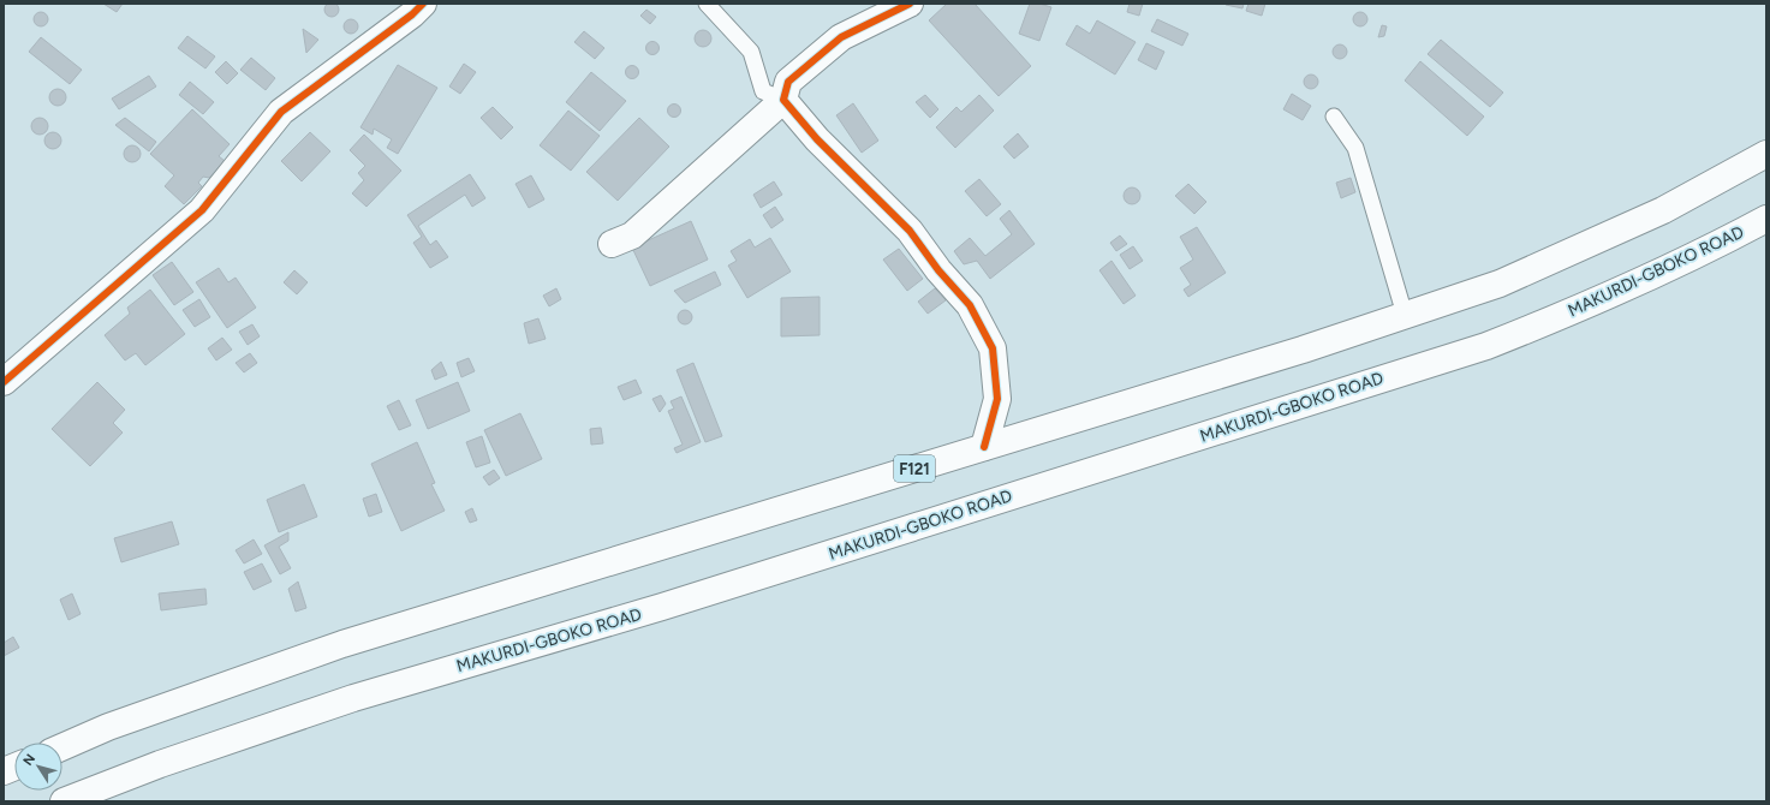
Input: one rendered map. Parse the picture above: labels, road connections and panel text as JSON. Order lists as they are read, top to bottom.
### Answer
{
  "streets": {
    "main road": ["MAKURDI-GBOKO ROAD", "F121"]
  },
  "north": "top left"
}
